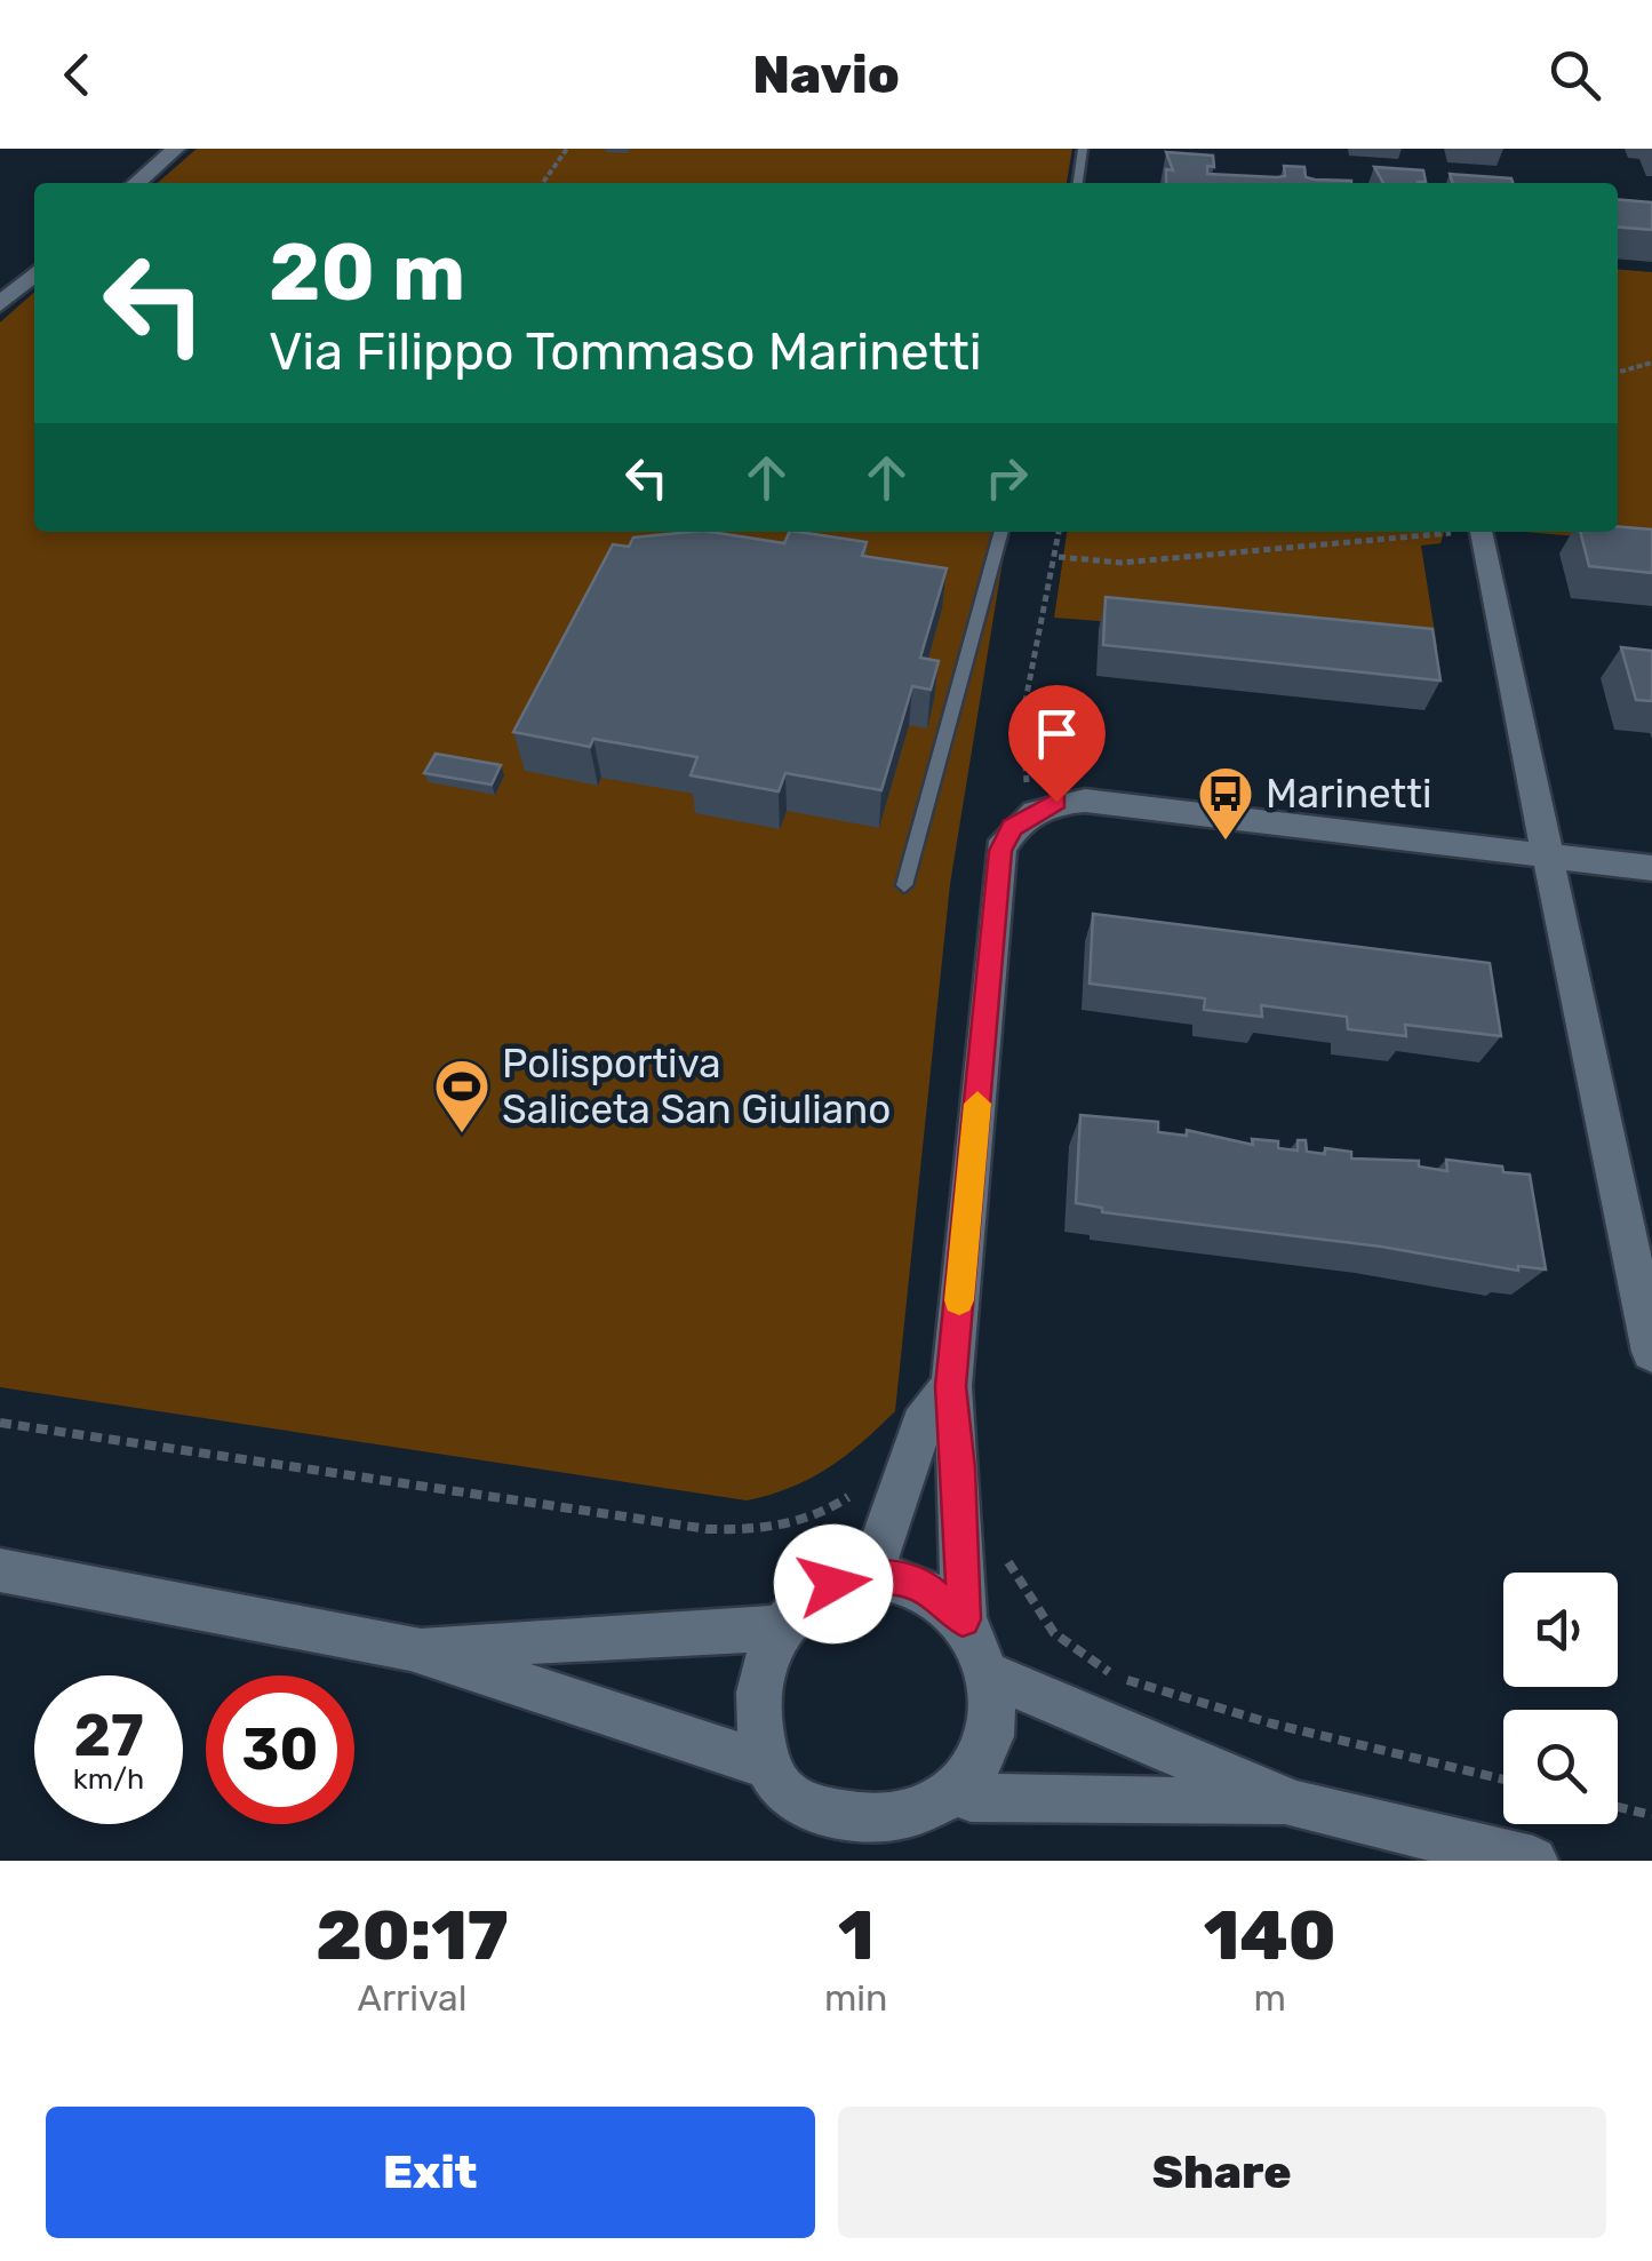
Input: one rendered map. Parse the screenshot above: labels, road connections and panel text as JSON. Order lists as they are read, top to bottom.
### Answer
{
  "places": {
    "bus stop": ["Marinetti"],
    "sports": ["Polisportiva Saliceta San Giuliano"]
  },
  "page": {
    "header": "Navio",
    "turn": ["20 m", "Via Filippo Tommaso Marinetti"],
    "speed": "27 km/h",
    "limit": "30",
    "eta": [
      "20:17",
      "Arrival",
      "1",
      "min",
      "140",
      "m"
    ],
    "buttons": ["Exit", "Share"]
  }
}
